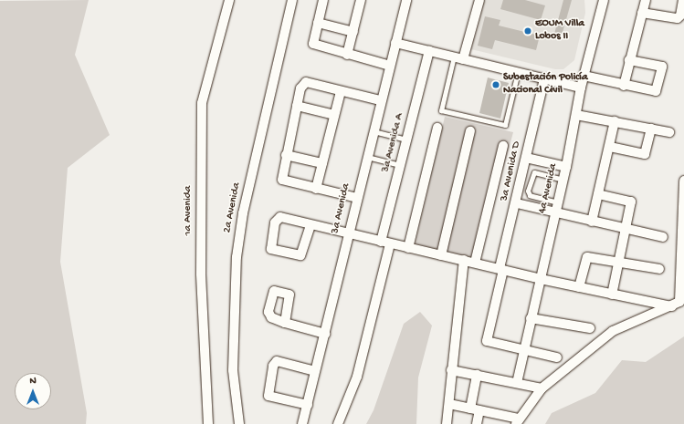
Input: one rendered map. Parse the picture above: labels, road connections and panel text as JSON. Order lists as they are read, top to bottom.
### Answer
{
  "streets": {
    "street": [
      "3a Avenida A",
      "3a Avenida D",
      "4a Avenida",
      "2a Avenida",
      "3a Avenida",
      "1a Avenida"
    ]
  },
  "crossings": [
    ["3a Avenida D", "4a Avenida"]
  ],
  "places": ["EOUM Villa Lobos II", "Subestación Policía Nacional Civil"],
  "north": "top"
}
